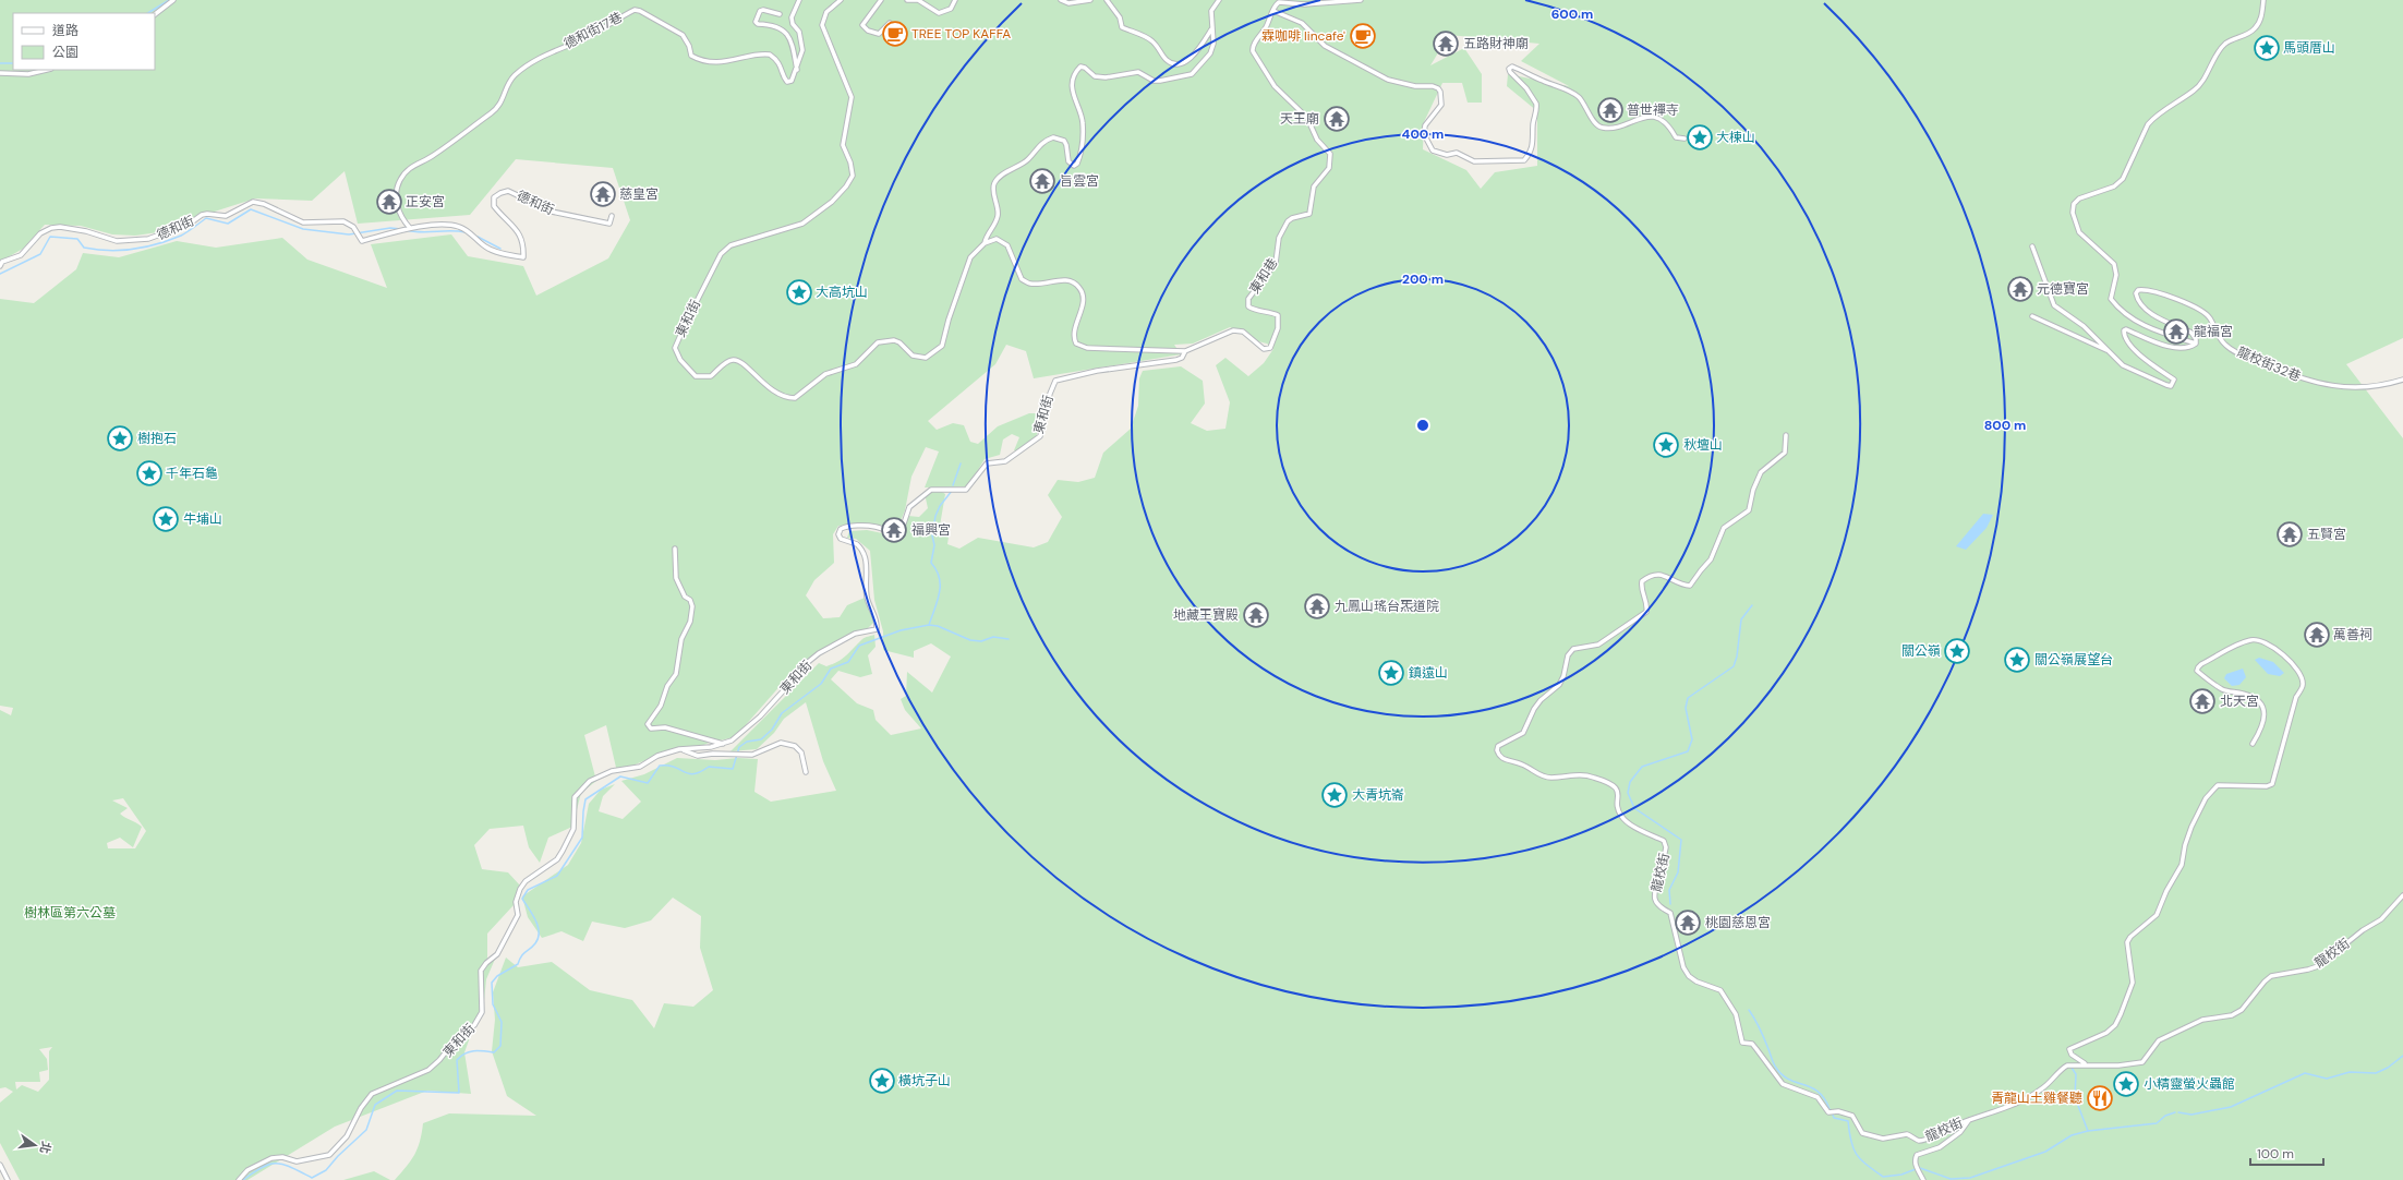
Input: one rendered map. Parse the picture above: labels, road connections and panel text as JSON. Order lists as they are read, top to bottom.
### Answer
{
  "streets": {
    "street": [
      "德和街17巷",
      "德和街",
      "東和巷",
      "東和街",
      "龍校街32巷",
      "龍校街"
    ]
  },
  "crossings": [
    ["德和街17巷", "德和街"],
    ["東和巷", "東和街"]
  ],
  "parks": ["樹林區第六公墓"],
  "places": {
    "cafe": ["TREE TOP KAFFA", "霖咖啡 lincafe'"],
    "temple": [
      "五路財神廟",
      "普世禪寺",
      "天王廟",
      "旨雲宮",
      "慈皇宮",
      "正安宮",
      "元德寶宮",
      "龍福宮",
      "福興宮",
      "五賢宮",
      "九鳳山瑤台炁道院",
      "地藏王寶殿",
      "萬善祠",
      "北天宮",
      "桃園慈恩宮"
    ],
    "place": [
      "馬頭厝山",
      "大棟山",
      "大高坑山",
      "樹抱石",
      "秋壇山",
      "千年石龜",
      "牛埔山",
      "關公嶺",
      "關公嶺展望台",
      "鎮遠山",
      "大青坑崙",
      "橫坑子山",
      "小精靈螢火蟲館"
    ],
    "restaurant": ["青龍山土雞餐聽"]
  },
  "legend": ["道路", "公園"],
  "scale_bar": "100 m",
  "north": "right",
  "rings": [
    "600 m",
    "400 m",
    "200 m",
    "800 m"
  ]
}
